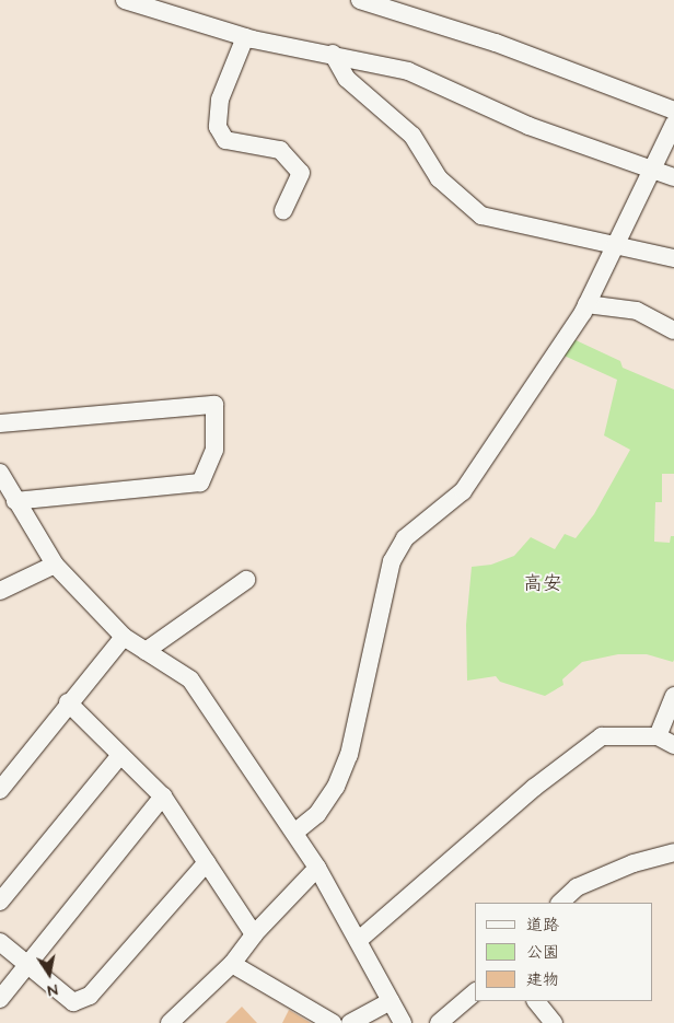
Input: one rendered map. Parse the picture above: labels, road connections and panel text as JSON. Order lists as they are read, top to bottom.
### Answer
{
  "districts": ["高安"],
  "legend": ["道路", "公園", "建物"],
  "north": "bottom"
}
